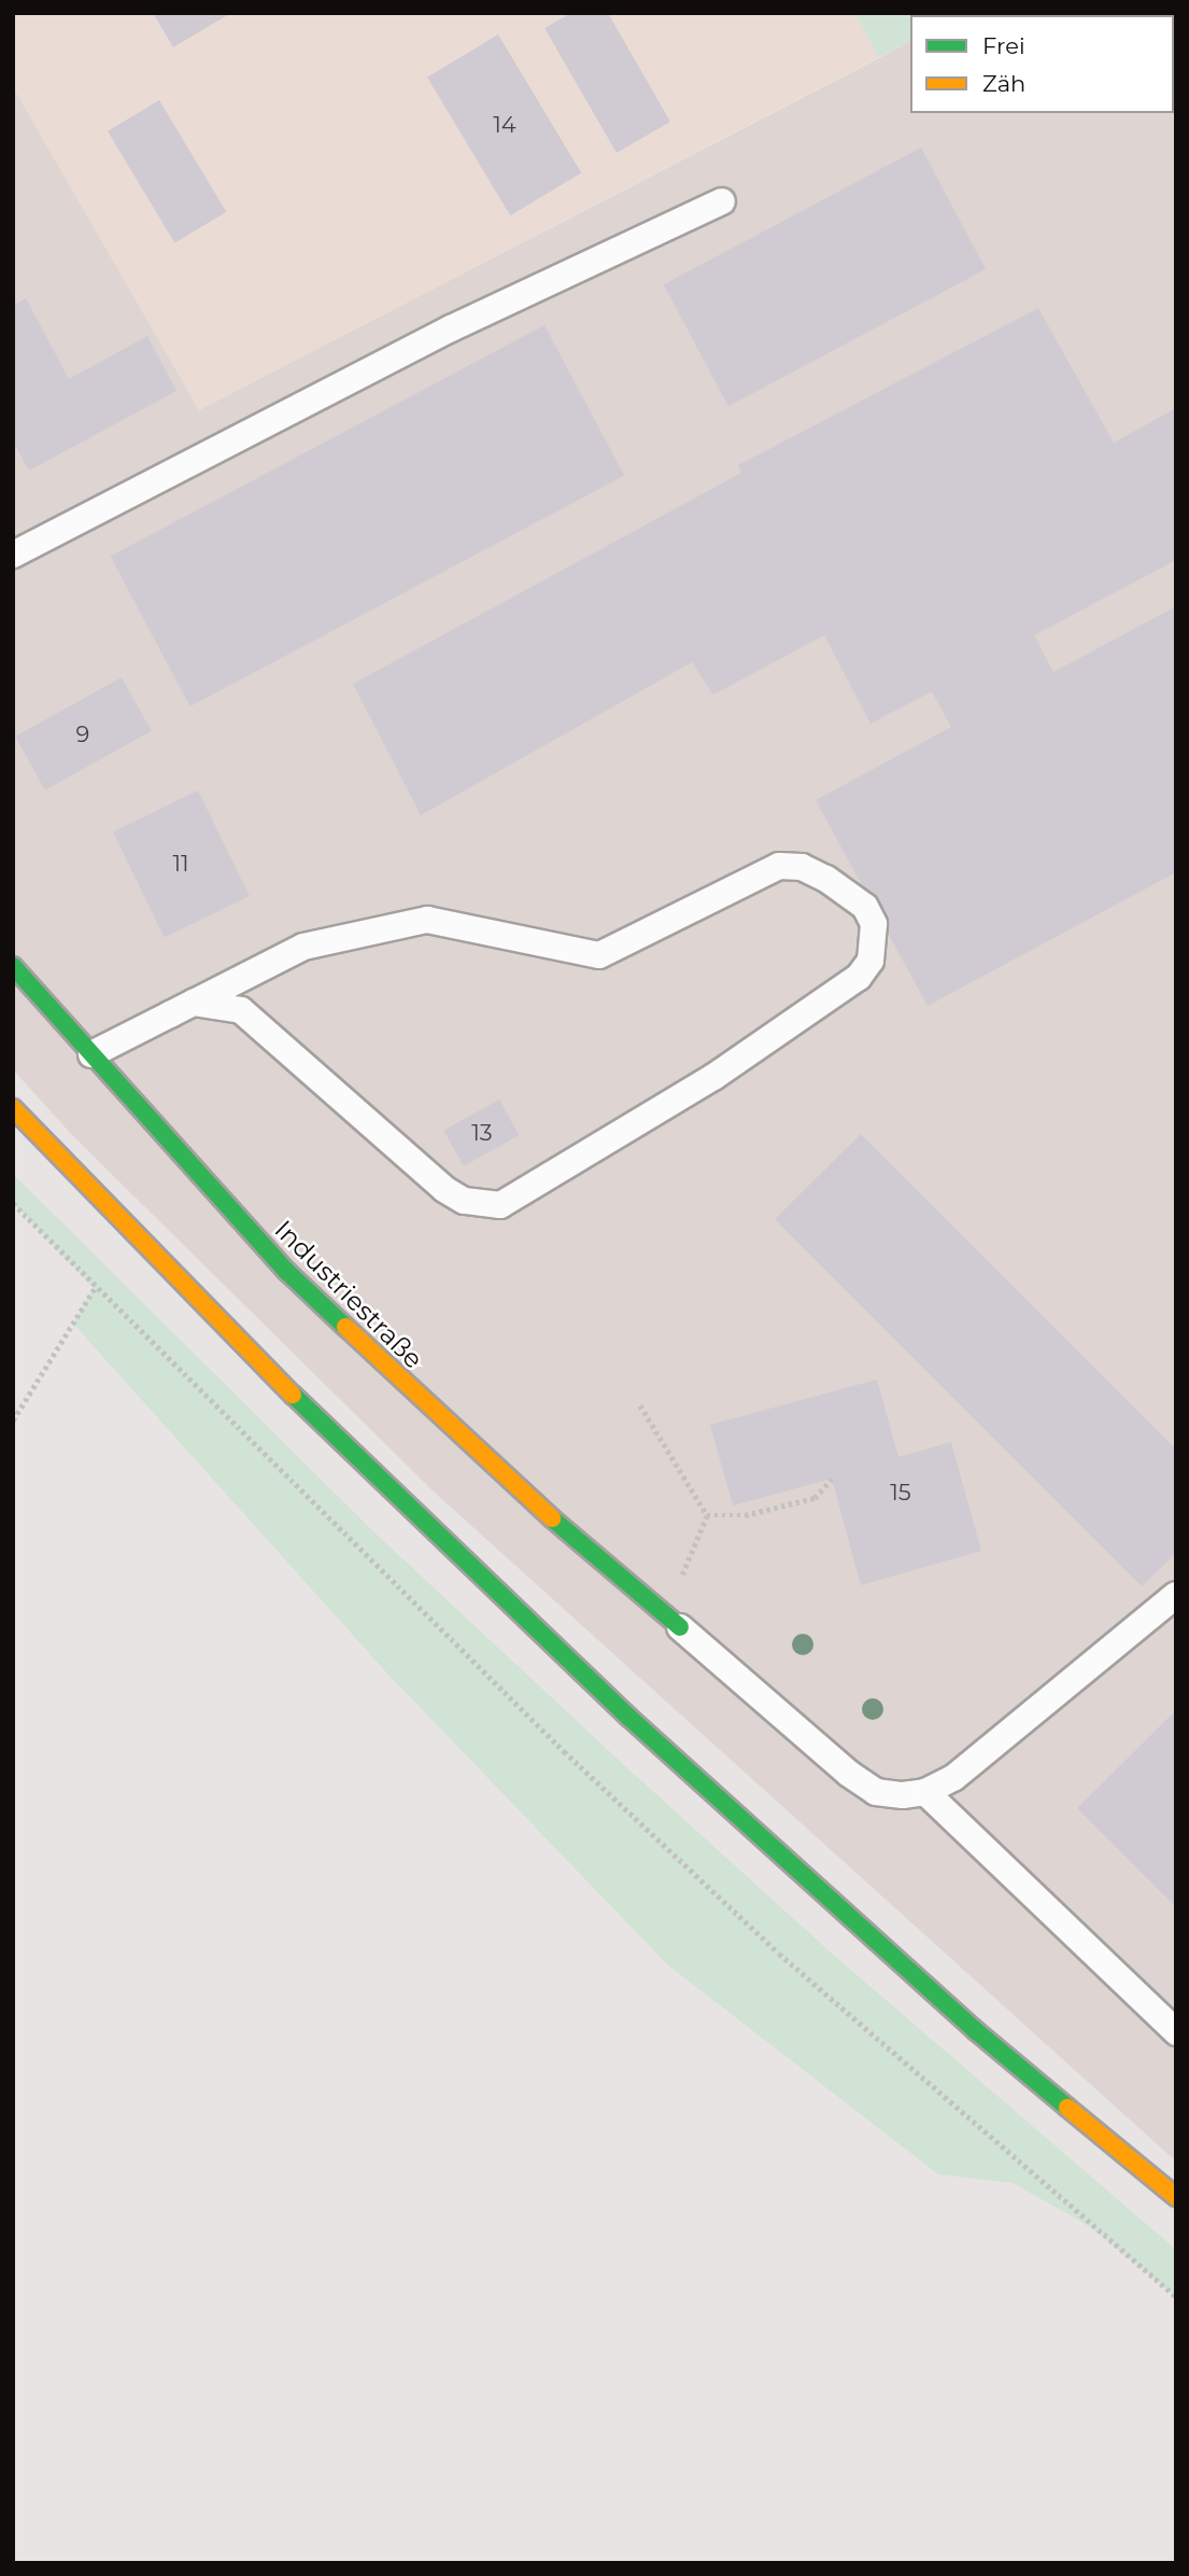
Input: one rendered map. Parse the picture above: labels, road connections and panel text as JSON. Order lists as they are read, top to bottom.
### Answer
{
  "streets": {
    "main road": ["Industriestraße"]
  },
  "house_numbers": [
    "14",
    "9",
    "11",
    "13",
    "15"
  ],
  "legend": ["Frei", "Zäh"]
}
